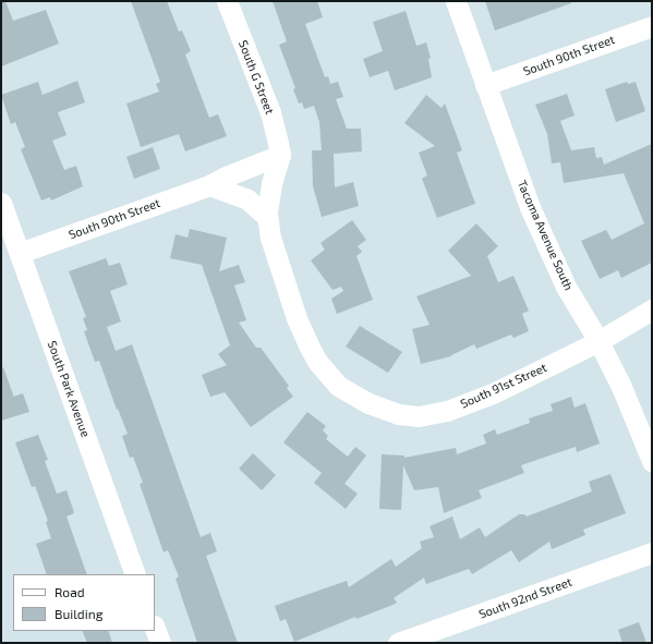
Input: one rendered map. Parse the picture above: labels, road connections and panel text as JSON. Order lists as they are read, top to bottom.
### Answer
{
  "streets": {
    "street": [
      "South 90th Street",
      "South G Street",
      "Tacoma Avenue South",
      "South 91st Street",
      "South Park Avenue",
      "South 92nd Street"
    ]
  },
  "crossings": [
    ["South 90th Street", "South G Street"],
    ["South 90th Street", "Tacoma Avenue South"],
    ["South 90th Street", "South 91st Street"],
    ["South 90th Street", "South Park Avenue"],
    ["South G Street", "South 91st Street"],
    ["Tacoma Avenue South", "South 91st Street"]
  ],
  "legend": ["Road", "Building"]
}
